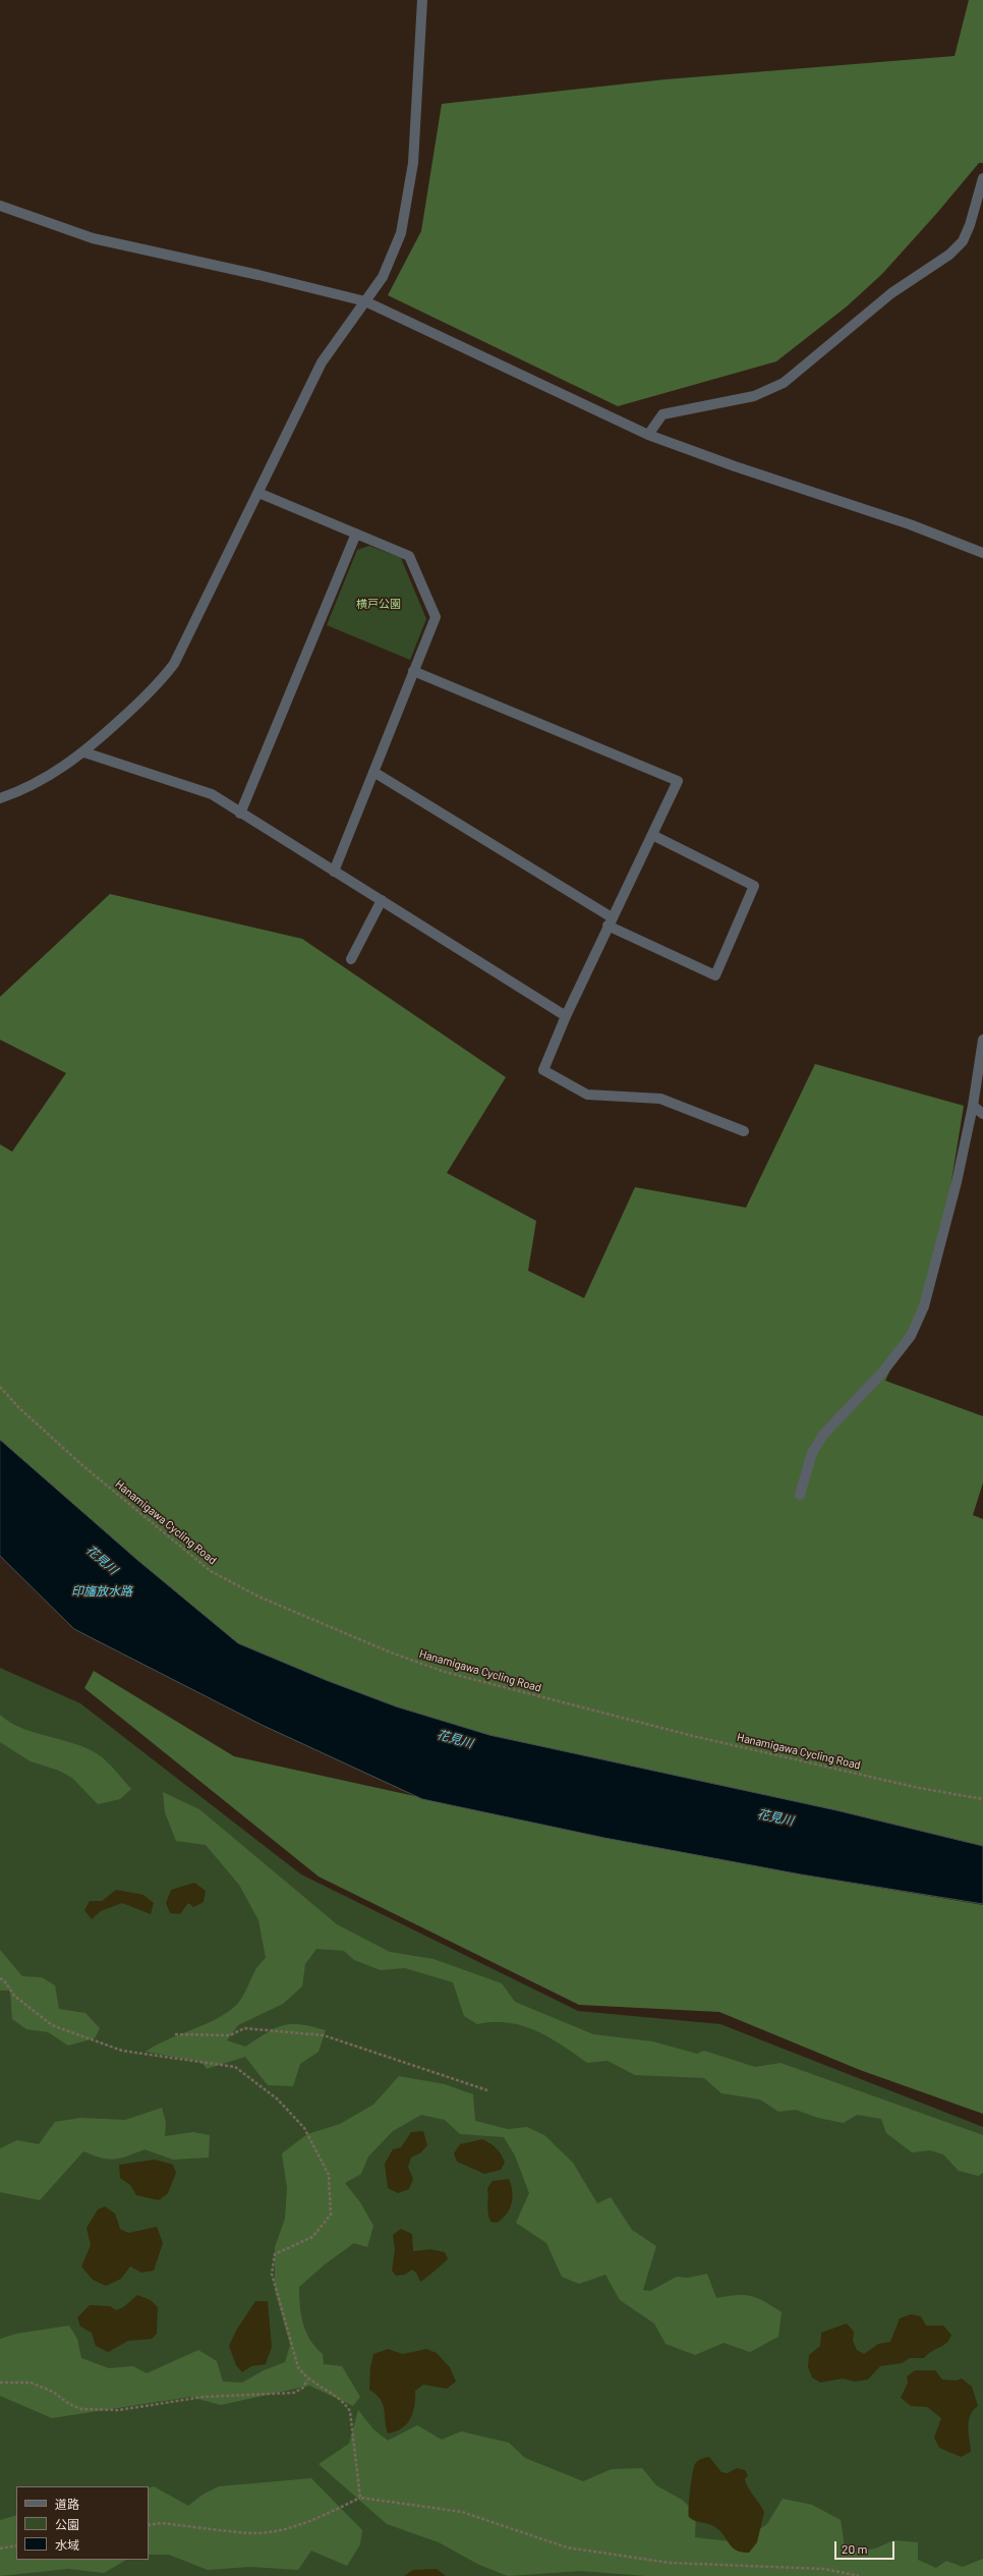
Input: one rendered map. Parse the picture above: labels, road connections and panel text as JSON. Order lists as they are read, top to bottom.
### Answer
{
  "streets": {
    "path": ["Hanamigawa Cycling Road"]
  },
  "water": ["花見川", "印旛放水路"],
  "parks": ["横戸公園"],
  "legend": ["道路", "公園", "水域"],
  "scale_bar": "20 m"
}
